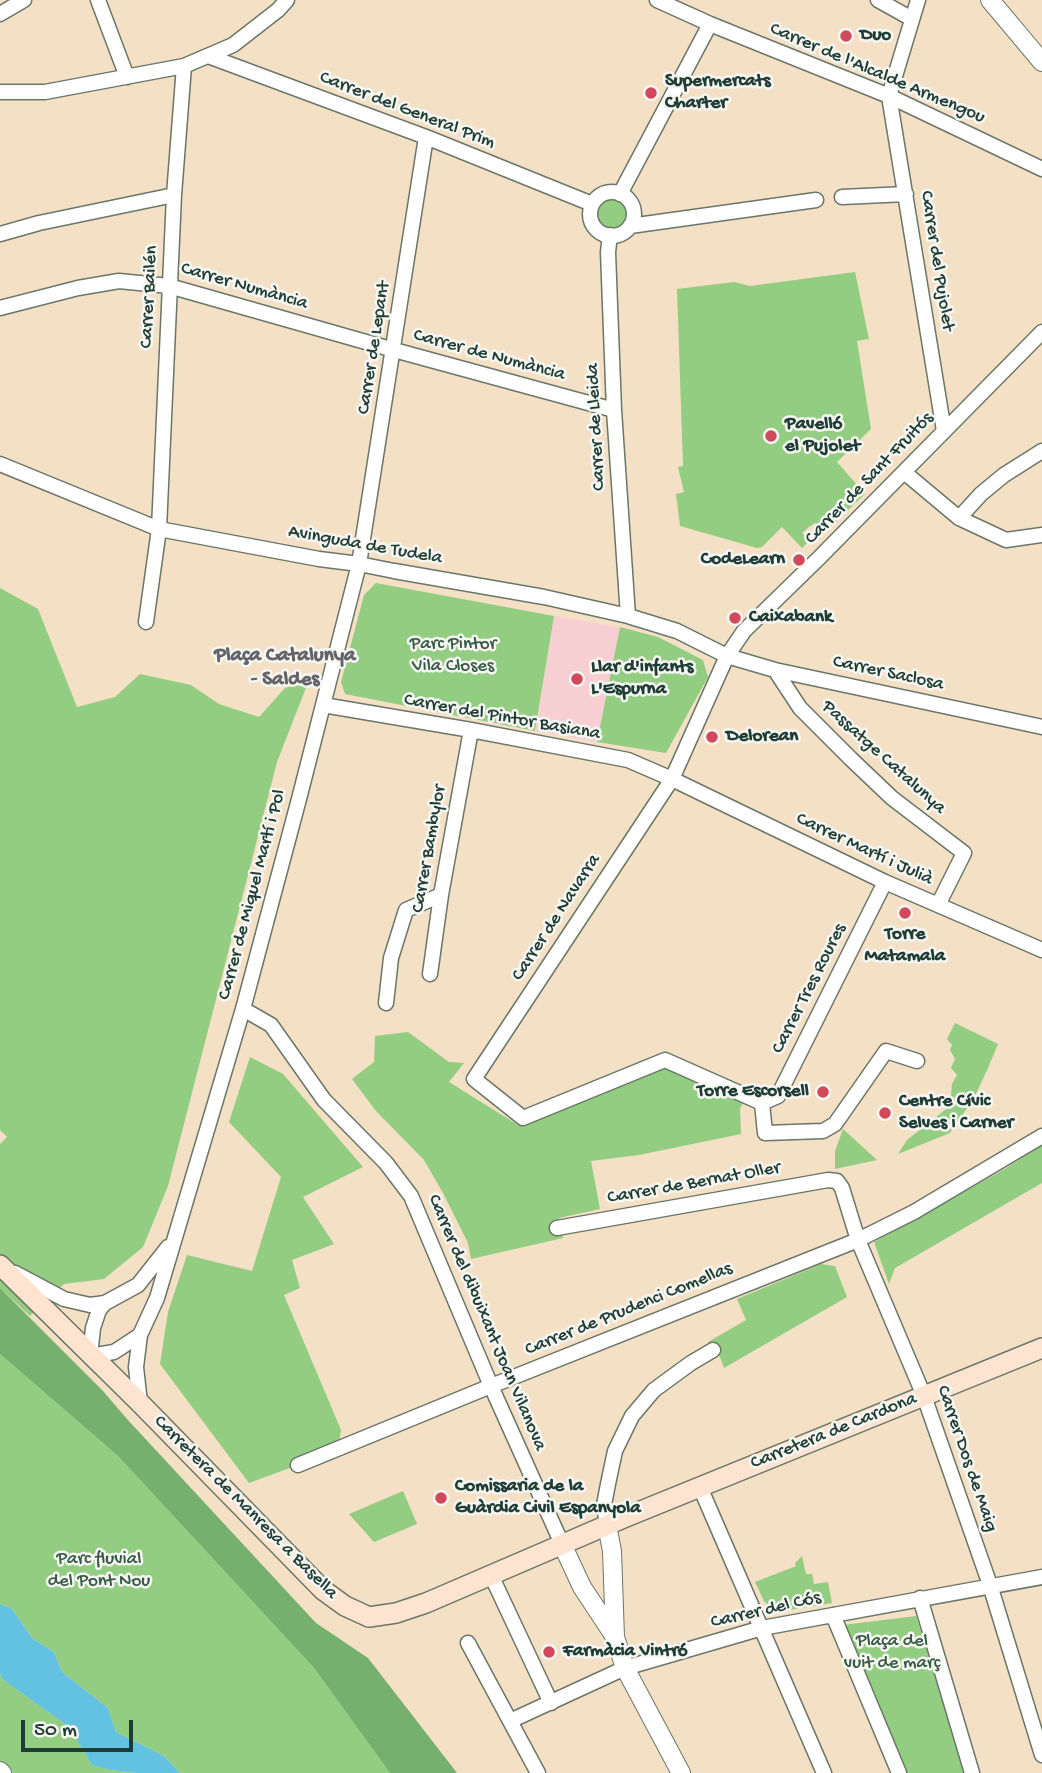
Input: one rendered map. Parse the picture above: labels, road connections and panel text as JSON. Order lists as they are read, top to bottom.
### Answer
{
  "streets": {
    "main road": ["Carretera de Cardona", "Carretera de Manresa a Basella"],
    "street": [
      "Carrer de l'Alcalde Armengou",
      "Carrer del General Prim",
      "Carrer del Pujolet",
      "Carrer Numància",
      "Carrer Bailén",
      "Carrer de Lepant",
      "Carrer de Numància",
      "Carrer de Lleida",
      "Carrer de Sant Fruitós",
      "Avinguda de Tudela",
      "Carrer Saclosa",
      "Carrer del Pintor Basiana",
      "Passatge Catalunya",
      "Carrer Bambylor",
      "Carrer Martí i Julià",
      "Carrer de Miquel Martí i Pol",
      "Carrer de Navarra",
      "Carrer Tres Roures",
      "Carrer de Bernat Oller",
      "Carrer de Prudenci Comellas",
      "Carrer del dibuixant Joan Vilanova",
      "Carrer Dos de Maig",
      "Carrer del Cós"
    ]
  },
  "crossings": [
    ["Carrer de l'Alcalde Armengou", "Carrer del Pujolet"],
    ["Carrer del General Prim", "Carrer de Lepant"],
    ["Carrer del General Prim", "Carrer de Lleida"],
    ["Carrer del Pujolet", "Carrer de Sant Fruitós"],
    ["Carrer Numància", "Carrer Bailén"],
    ["Carrer Numància", "Carrer de Lepant"],
    ["Carrer Numància", "Carrer de Numància"],
    ["Carrer Bailén", "Avinguda de Tudela"],
    ["Carrer de Lepant", "Carrer de Numància"],
    ["Carrer de Lepant", "Avinguda de Tudela"],
    ["Carrer de Lepant", "Carrer de Miquel Martí i Pol"],
    ["Carrer de Numància", "Carrer de Lleida"],
    ["Carrer de Lleida", "Avinguda de Tudela"],
    ["Carrer de Sant Fruitós", "Avinguda de Tudela"],
    ["Carrer de Sant Fruitós", "Carrer Saclosa"],
    ["Carrer de Sant Fruitós", "Carrer del Pintor Basiana"],
    ["Carrer de Sant Fruitós", "Carrer Martí i Julià"],
    ["Carrer de Sant Fruitós", "Carrer de Navarra"],
    ["Avinguda de Tudela", "Carrer Saclosa"],
    ["Avinguda de Tudela", "Carrer de Miquel Martí i Pol"],
    ["Carrer Saclosa", "Passatge Catalunya"],
    ["Carrer del Pintor Basiana", "Carrer Bambylor"],
    ["Carrer del Pintor Basiana", "Carrer Martí i Julià"],
    ["Carrer del Pintor Basiana", "Carrer de Miquel Martí i Pol"],
    ["Carrer del Pintor Basiana", "Carrer de Navarra"],
    ["Passatge Catalunya", "Carrer Martí i Julià"],
    ["Carrer Martí i Julià", "Carrer de Navarra"],
    ["Carrer Martí i Julià", "Carrer Tres Roures"],
    ["Carrer de Miquel Martí i Pol", "Carrer del dibuixant Joan Vilanova"],
    ["Carrer de Miquel Martí i Pol", "Carretera de Manresa a Basella"],
    ["Carrer de Navarra", "Carrer Tres Roures"],
    ["Carrer de Bernat Oller", "Carrer Dos de Maig"],
    ["Carrer de Prudenci Comellas", "Carrer del dibuixant Joan Vilanova"],
    ["Carrer de Prudenci Comellas", "Carrer Dos de Maig"],
    ["Carrer del dibuixant Joan Vilanova", "Carretera de Manresa a Basella"],
    ["Carretera de Cardona", "Carrer Dos de Maig"],
    ["Carretera de Cardona", "Carretera de Manresa a Basella"],
    ["Carrer Dos de Maig", "Carrer del Cós"]
  ],
  "districts": ["Plaça Catalunya - Saldes"],
  "parks": ["Parc Pintor Vila Closes", "Parc fluvial del Pont Nou", "Plaça del vuit de març"],
  "places": [
    "Duo",
    "Supermercats Charter",
    "Pavelló el Pujolet",
    "CodeLearn",
    "Caixabank",
    "Llar d'infants L'Espurna",
    "Delorean",
    "Torre Matamala",
    "Torre Escorsell",
    "Centre Cívic Selves i Carner",
    "Comissaria de la Guàrdia Civil Espanyola",
    "Farmàcia Vintró"
  ],
  "scale_bar": "50 m"
}
